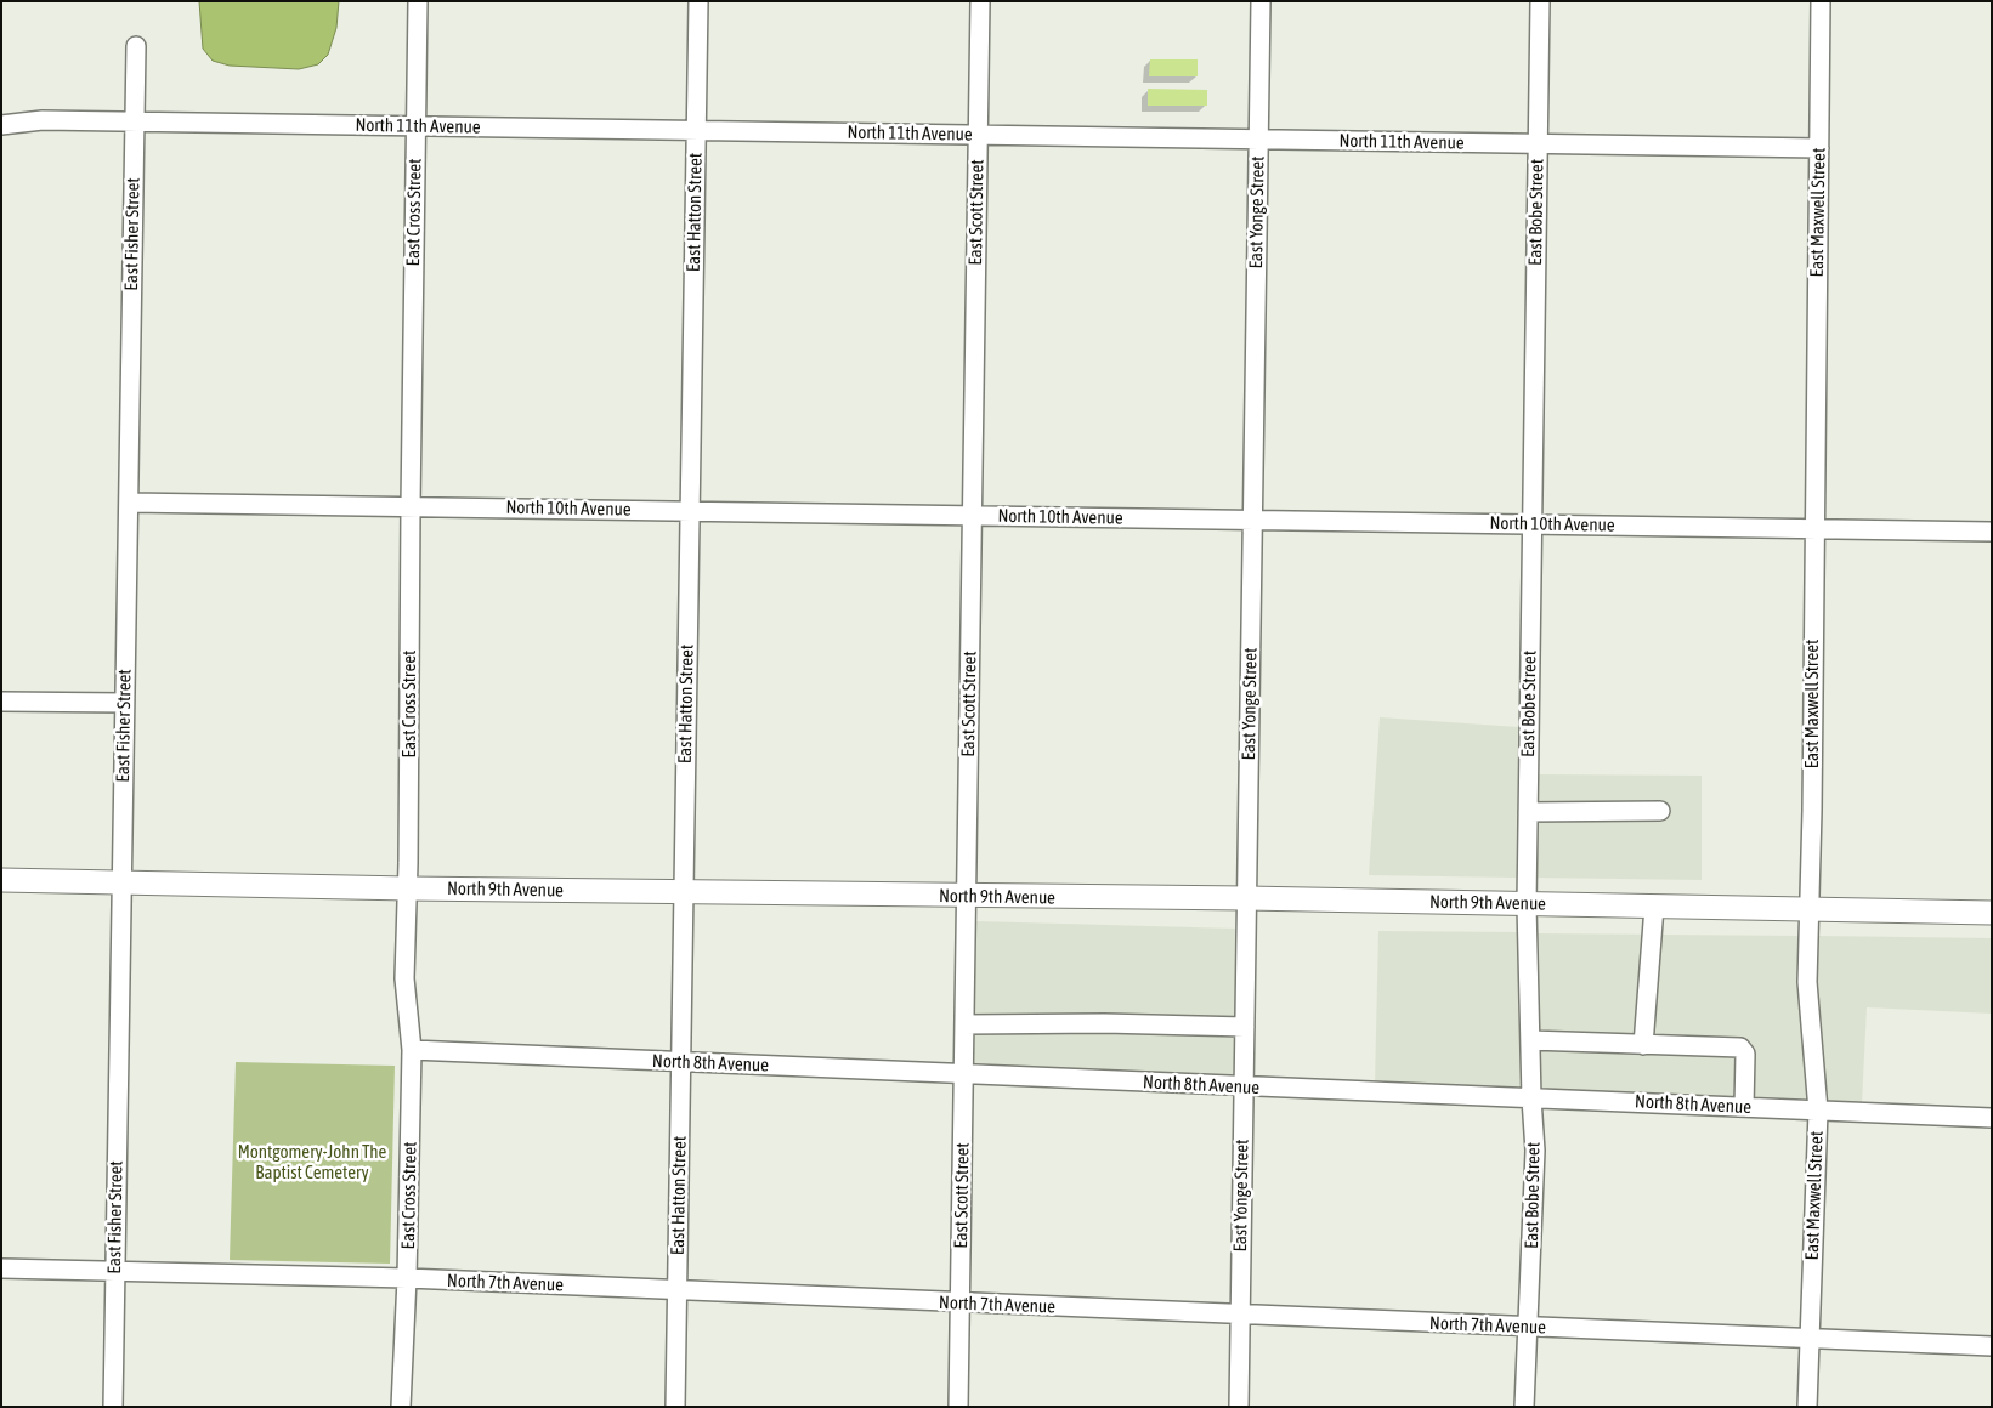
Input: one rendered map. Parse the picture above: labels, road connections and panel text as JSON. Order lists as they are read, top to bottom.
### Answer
{
  "streets": {
    "main road": ["North 9th Avenue"],
    "street": [
      "North 11th Avenue",
      "East Cross Street",
      "East Hatton Street",
      "East Scott Street",
      "East Yonge Street",
      "East Bobe Street",
      "East Maxwell Street",
      "East Fisher Street",
      "North 10th Avenue",
      "North 8th Avenue",
      "North 7th Avenue"
    ]
  },
  "crossings": [
    ["North 11th Avenue", "East Cross Street"],
    ["North 11th Avenue", "East Hatton Street"],
    ["North 11th Avenue", "East Scott Street"],
    ["North 11th Avenue", "East Yonge Street"],
    ["North 11th Avenue", "East Bobe Street"],
    ["North 11th Avenue", "East Maxwell Street"],
    ["North 11th Avenue", "East Fisher Street"],
    ["East Cross Street", "North 10th Avenue"],
    ["East Cross Street", "North 9th Avenue"],
    ["East Cross Street", "North 8th Avenue"],
    ["East Cross Street", "North 7th Avenue"],
    ["East Hatton Street", "North 10th Avenue"],
    ["East Hatton Street", "North 9th Avenue"],
    ["East Hatton Street", "North 8th Avenue"],
    ["East Hatton Street", "North 7th Avenue"],
    ["East Scott Street", "North 10th Avenue"],
    ["East Scott Street", "North 9th Avenue"],
    ["East Scott Street", "North 8th Avenue"],
    ["East Scott Street", "North 7th Avenue"],
    ["East Yonge Street", "North 10th Avenue"],
    ["East Yonge Street", "North 9th Avenue"],
    ["East Yonge Street", "North 8th Avenue"],
    ["East Yonge Street", "North 7th Avenue"],
    ["East Bobe Street", "North 10th Avenue"],
    ["East Bobe Street", "North 9th Avenue"],
    ["East Bobe Street", "North 8th Avenue"],
    ["East Bobe Street", "North 7th Avenue"],
    ["East Maxwell Street", "North 10th Avenue"],
    ["East Maxwell Street", "North 9th Avenue"],
    ["East Maxwell Street", "North 8th Avenue"],
    ["East Maxwell Street", "North 7th Avenue"],
    ["East Fisher Street", "North 10th Avenue"],
    ["East Fisher Street", "North 9th Avenue"],
    ["East Fisher Street", "North 7th Avenue"]
  ],
  "parks": ["Montgomery-John The Baptist Cemetery"]
}
